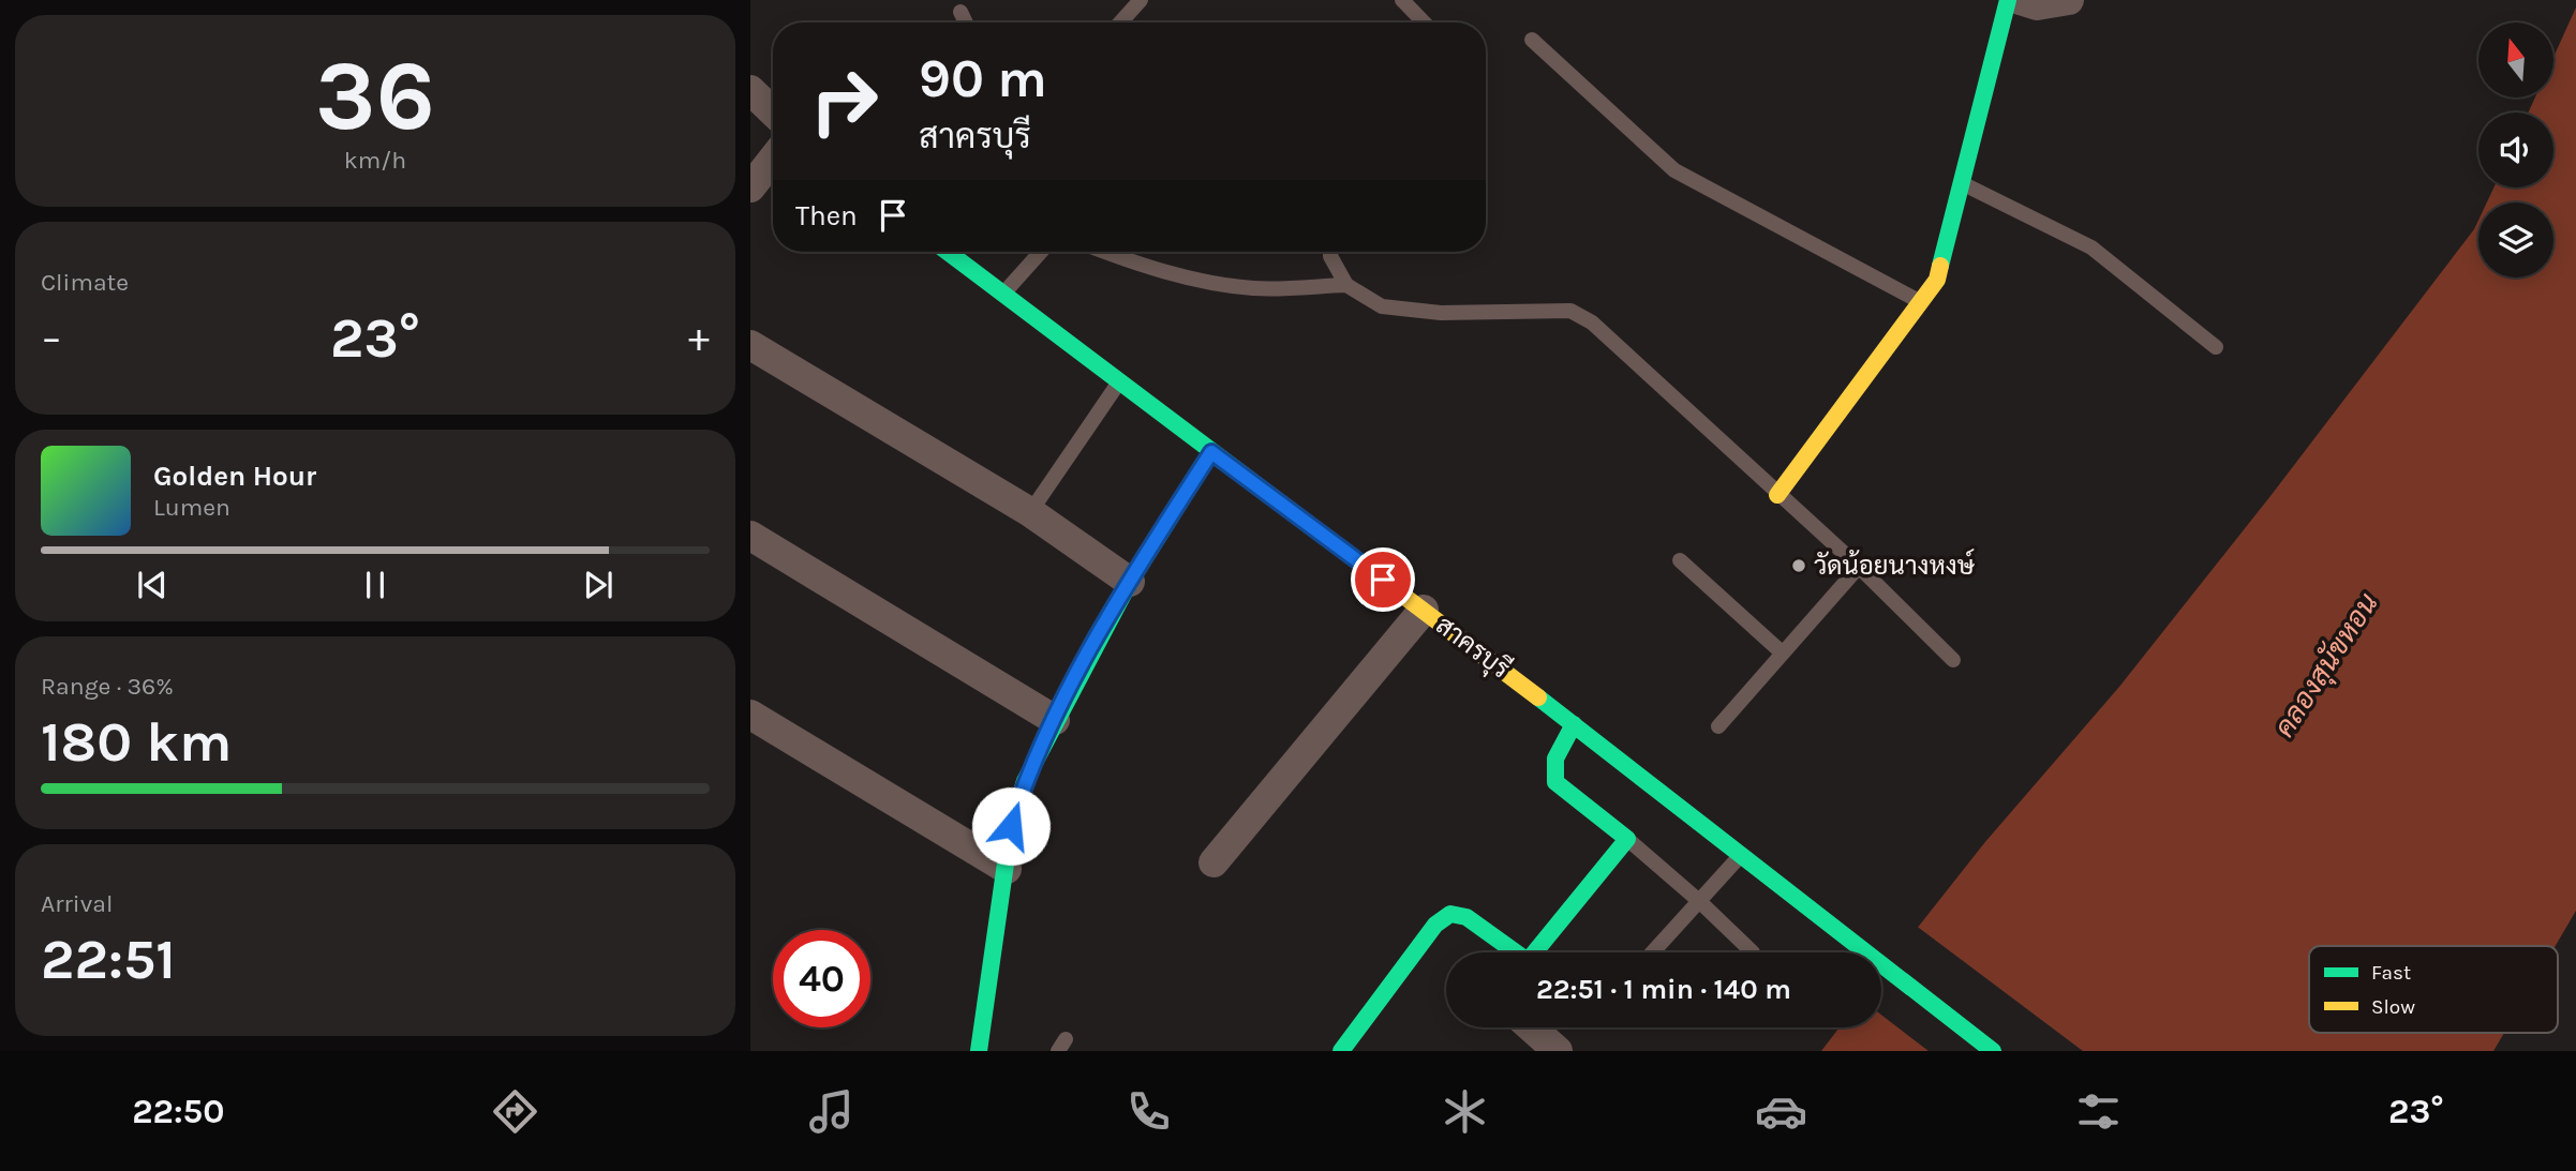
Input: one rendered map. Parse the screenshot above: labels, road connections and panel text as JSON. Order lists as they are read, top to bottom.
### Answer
{
  "streets": {
    "street": ["สาครบุรี"]
  },
  "water": ["คลองสุนัขหอน"],
  "places": ["วัดน้อยนางหงษ์"],
  "legend": ["Fast", "Slow"],
  "north": "top",
  "page": {
    "tile": [
      ["36", "km/h"],
      "Climate",
      ["Range · 36%", "180 km"],
      ["Arrival", "22:51"]
    ],
    "turn": ["90 m", "สาครบุรี"],
    "then": "Then",
    "heat": ["−", "23°", "+"],
    "song": ["Golden Hour", "Lumen"],
    "limit": "40",
    "trip": "22:51 · 1 min · 140 m",
    "tabs": ["22:50", "23°"]
  }
}
